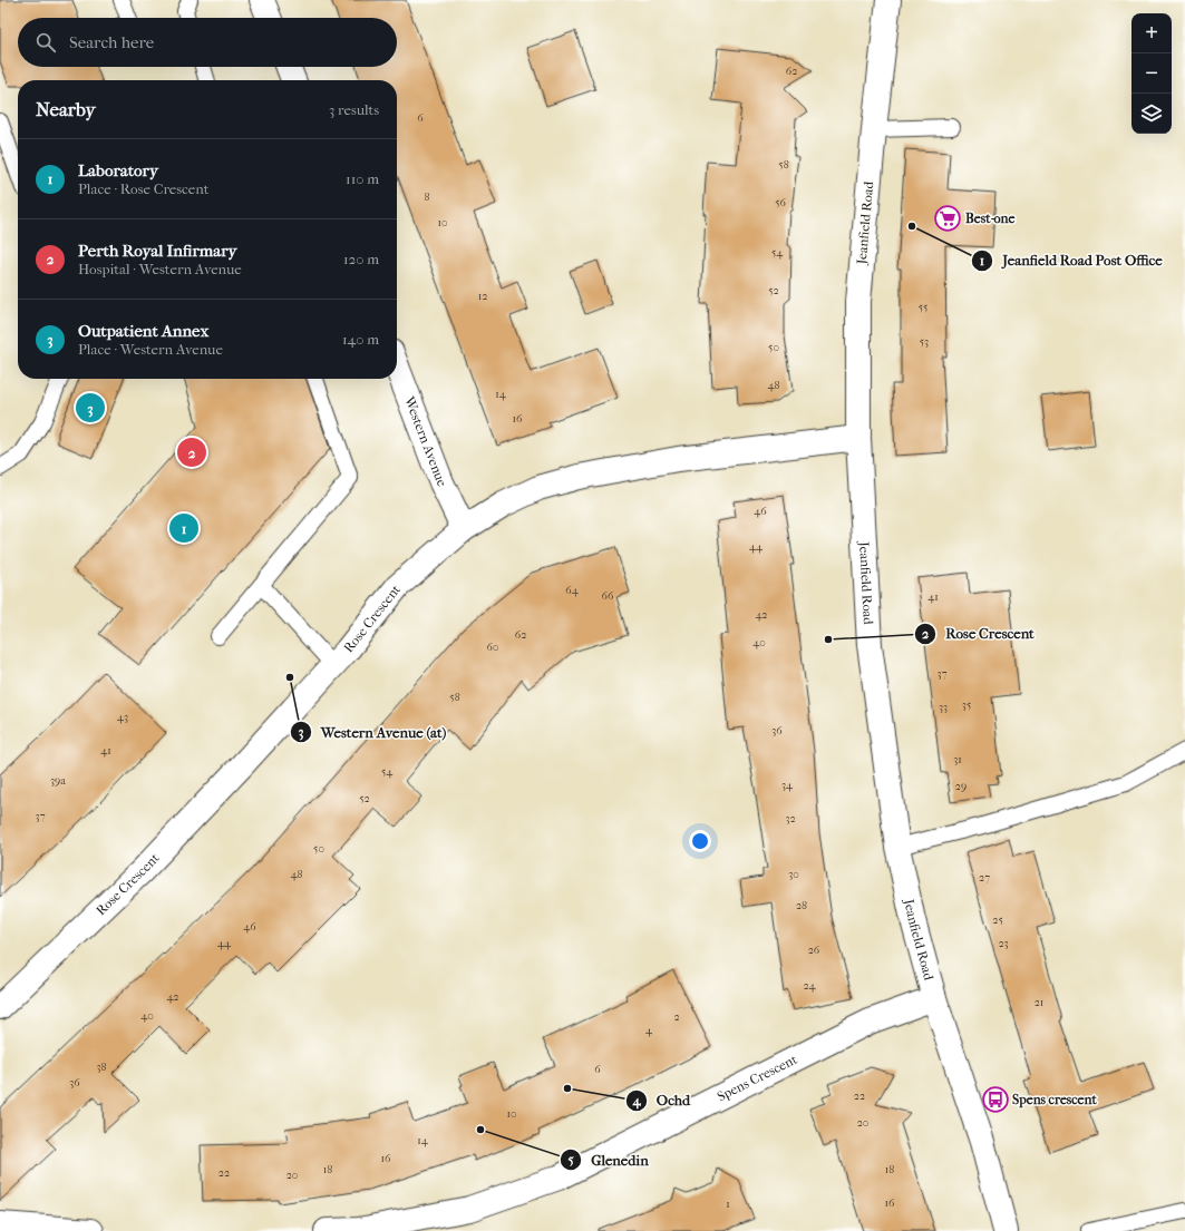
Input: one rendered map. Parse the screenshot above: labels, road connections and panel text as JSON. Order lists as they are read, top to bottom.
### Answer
{
  "streets": {
    "street": [
      "Jeanfield Road",
      "Western Avenue",
      "Rose Crescent",
      "Spens Crescent"
    ]
  },
  "crossings": [
    ["Jeanfield Road", "Rose Crescent"],
    ["Jeanfield Road", "Spens Crescent"],
    ["Western Avenue", "Rose Crescent"]
  ],
  "places": {
    "supermarket": ["Best-one"],
    "other": [
      "Jeanfield Road Post Office",
      "Rose Crescent",
      "Western Avenue (at)",
      "Ochd",
      "Glenedin"
    ],
    "bus stop": ["Spens crescent"]
  },
  "house_numbers": [
    "62",
    "6",
    "58",
    "8",
    "56",
    "10",
    "54",
    "52",
    "12",
    "55",
    "53",
    "50",
    "48",
    "14",
    "16",
    "46",
    "44",
    "64",
    "66",
    "41",
    "42",
    "62",
    "40",
    "60",
    "37",
    "58",
    "35",
    "33",
    "43",
    "36",
    "41",
    "31",
    "54",
    "39a",
    "34",
    "29",
    "52",
    "37",
    "32",
    "50",
    "48",
    "30",
    "27",
    "28",
    "25",
    "46",
    "44",
    "23",
    "26",
    "24",
    "42",
    "21",
    "40",
    "2",
    "4",
    "38",
    "6",
    "36",
    "22",
    "10",
    "20",
    "14",
    "16",
    "18",
    "18",
    "22",
    "20",
    "16",
    "1"
  ],
  "page": {
    "map_buttons": ["+", "−"],
    "search": "Search here",
    "heading": ["Nearby", "3 results"],
    "list": [
      {
        "mark": "1",
        "name": "Laboratory",
        "note": "Place · Rose Crescent",
        "value": "110 m"
      },
      {
        "mark": "2",
        "name": "Perth Royal Infirmary",
        "note": "Hospital · Western Avenue",
        "value": "120 m"
      },
      {
        "mark": "3",
        "name": "Outpatient Annex",
        "note": "Place · Western Avenue",
        "value": "140 m"
      }
    ],
    "pins": ["3", "2", "1"]
  }
}
